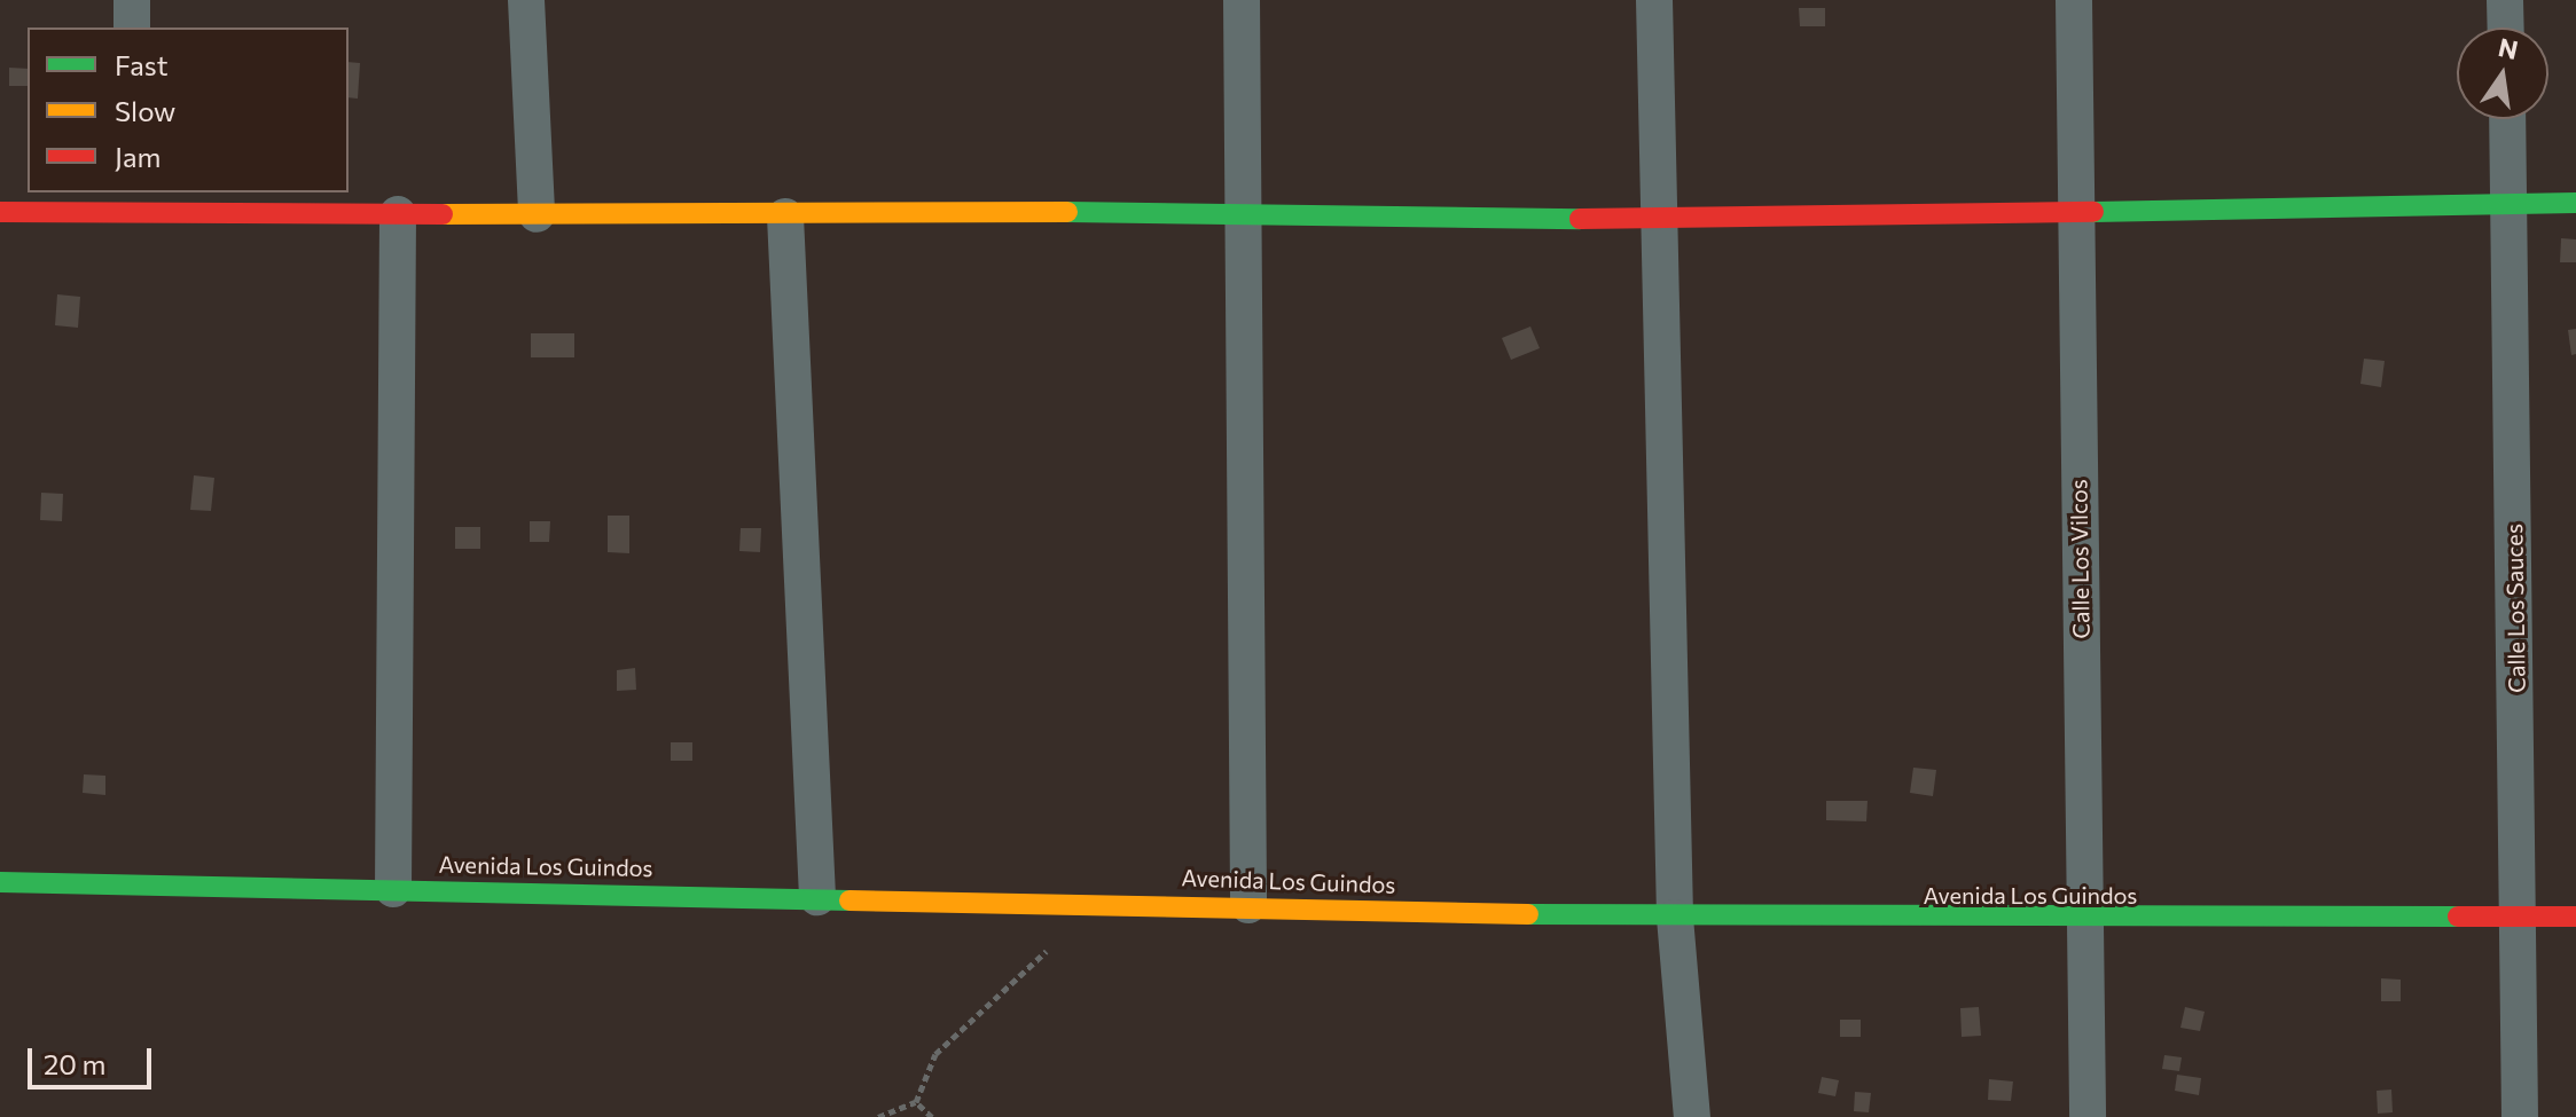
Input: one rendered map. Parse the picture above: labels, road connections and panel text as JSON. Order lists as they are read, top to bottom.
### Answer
{
  "streets": {
    "street": ["Calle Los Vilcos", "Calle Los Sauces", "Avenida Los Guindos"]
  },
  "crossings": [
    ["Calle Los Vilcos", "Avenida Los Guindos"],
    ["Calle Los Sauces", "Avenida Los Guindos"]
  ],
  "legend": ["Fast", "Slow", "Jam"],
  "scale_bar": "20 m",
  "north": "top"
}
